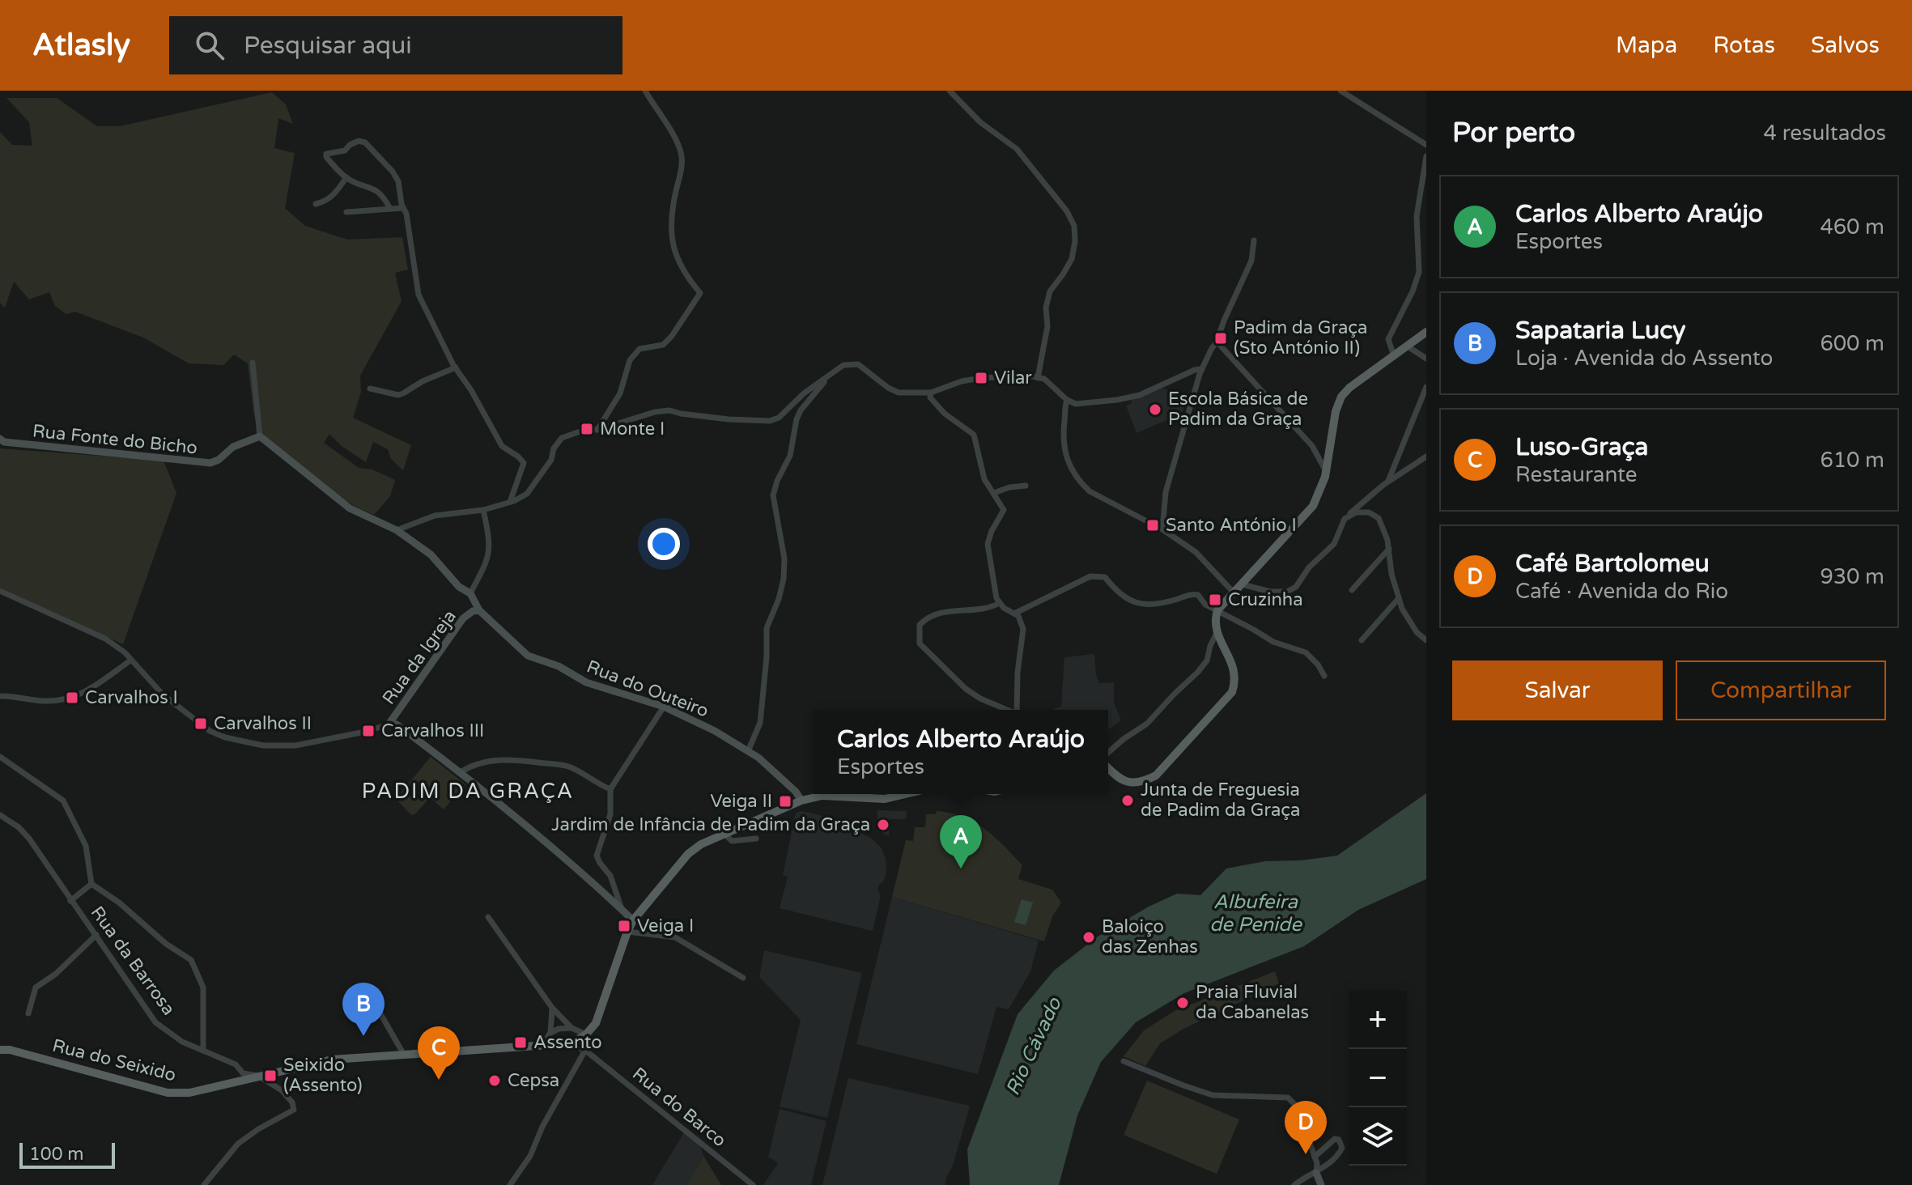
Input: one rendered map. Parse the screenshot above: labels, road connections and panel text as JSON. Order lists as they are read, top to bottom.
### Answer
{
  "streets": {
    "main road": ["Rua do Seixido"],
    "street": [
      "Rua Fonte do Bicho",
      "Rua da Igreja",
      "Rua do Outeiro",
      "Rua da Barrosa",
      "Rua do Barco"
    ]
  },
  "crossings": [
    ["Rua da Igreja", "Rua do Outeiro"],
    ["Rua da Barrosa", "Rua do Seixido"],
    ["Rua do Seixido", "Rua do Barco"]
  ],
  "districts": ["PADIM DA GRAÇA"],
  "water": ["Albufeira de Penide", "Rio Cávado"],
  "places": {
    "transit": [
      "Padim da Graça (Sto António II)",
      "Vilar",
      "Monte I",
      "Santo António I",
      "Cruzinha",
      "Carvalhos I",
      "Carvalhos II",
      "Carvalhos III",
      "Veiga II",
      "Veiga I",
      "Assento",
      "Seixido (Assento)"
    ],
    "other": [
      "Escola Básica de Padim da Graça",
      "Junta de Freguesia de Padim da Graça",
      "Jardim de Infância de Padim da Graça",
      "Baloiço das Zenhas",
      "Praia Fluvial da Cabanelas",
      "Cepsa"
    ]
  },
  "scale_bar": "100 m",
  "page": {
    "header": "Atlasly",
    "search": "Pesquisar aqui",
    "nav": ["Mapa", "Rotas", "Salvos"],
    "heading": ["Por perto", "4 resultados"],
    "list": [
      {
        "mark": "A",
        "name": "Carlos Alberto Araújo",
        "note": "Esportes",
        "value": "460 m"
      },
      {
        "mark": "B",
        "name": "Sapataria Lucy",
        "note": "Loja · Avenida do Assento",
        "value": "600 m"
      },
      {
        "mark": "C",
        "name": "Luso-Graça",
        "note": "Restaurante",
        "value": "610 m"
      },
      {
        "mark": "D",
        "name": "Café Bartolomeu",
        "note": "Café · Avenida do Rio",
        "value": "930 m"
      }
    ],
    "buttons": ["Salvar", "Compartilhar"],
    "popup": ["Carlos Alberto Araújo", "Esportes"],
    "pins": [
      "A",
      "B",
      "C",
      "D"
    ],
    "map_buttons": ["+", "−"],
    "scale": "100 m"
  }
}
